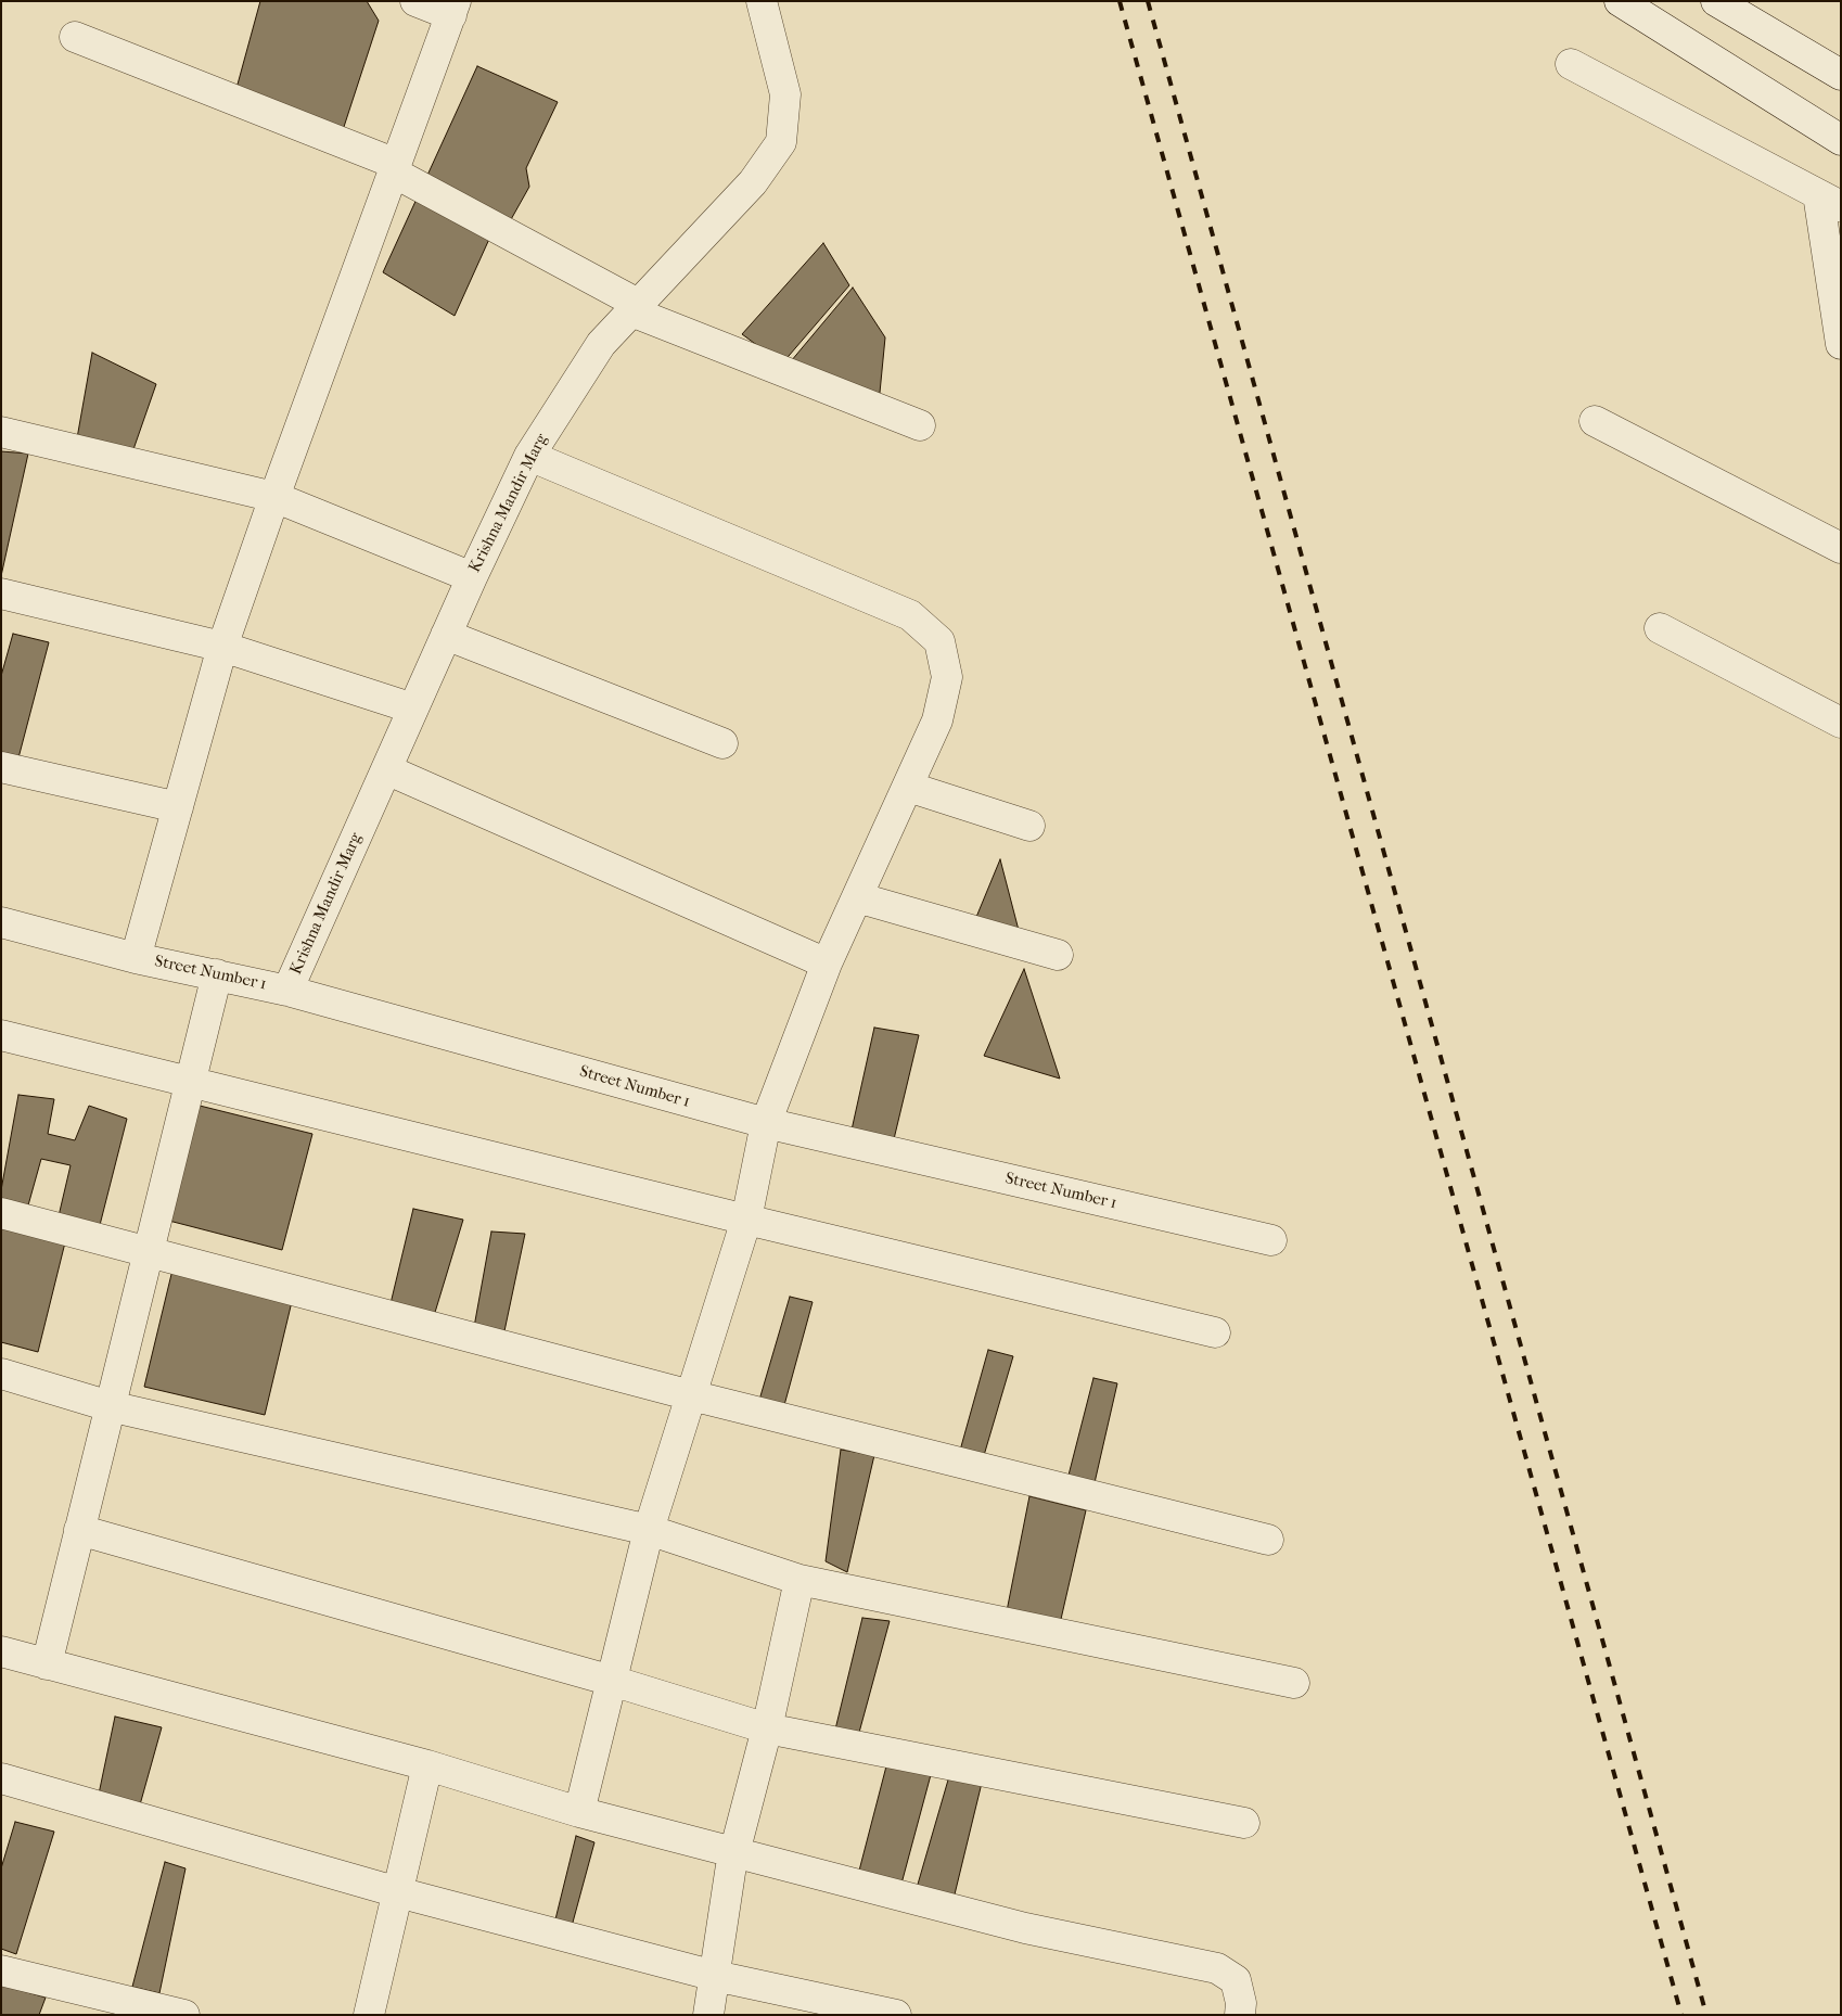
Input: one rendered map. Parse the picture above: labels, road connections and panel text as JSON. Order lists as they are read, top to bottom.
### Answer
{
  "streets": {
    "street": ["Krishna Mandir Marg", "Street Number 1"]
  },
  "crossings": [
    ["Krishna Mandir Marg", "Street Number 1"]
  ]
}
